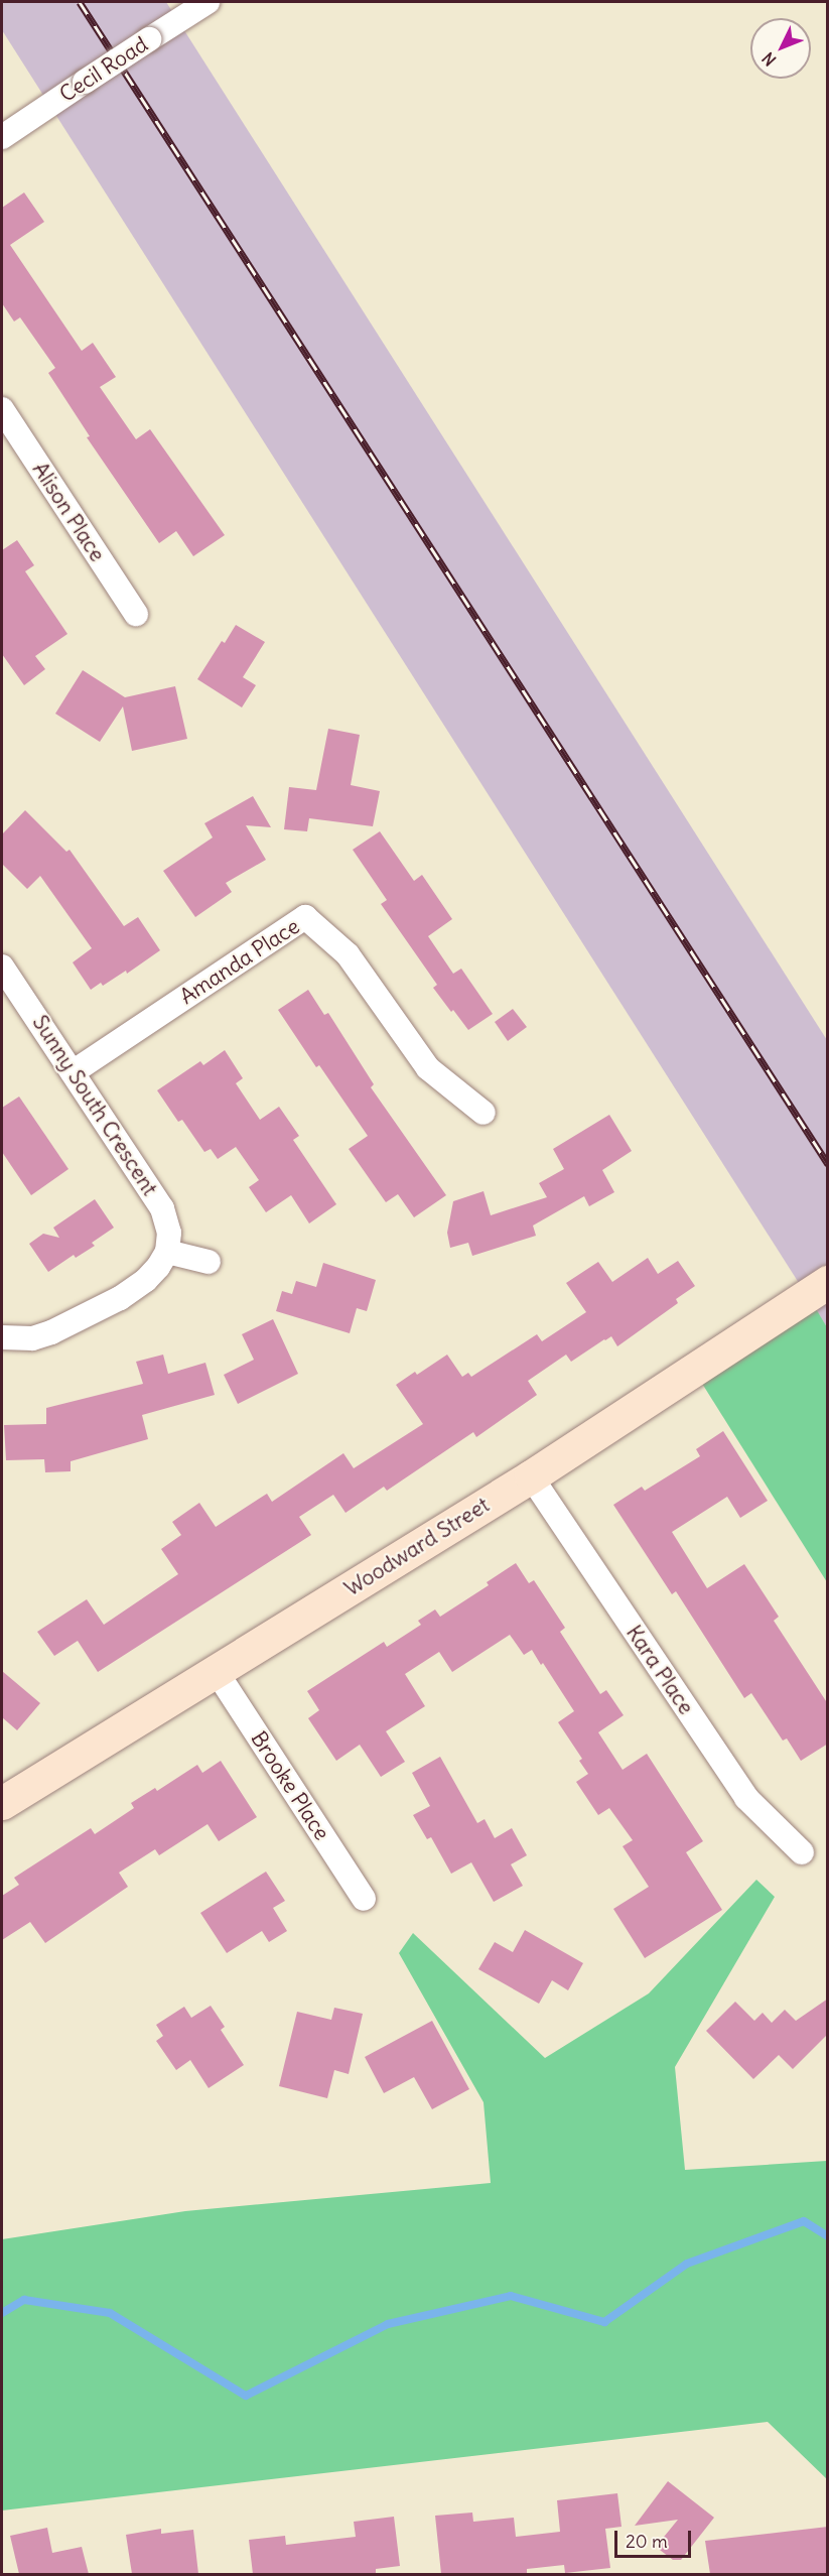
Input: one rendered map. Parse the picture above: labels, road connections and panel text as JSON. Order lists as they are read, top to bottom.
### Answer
{
  "streets": {
    "street": [
      "Cecil Road",
      "Alison Place",
      "Amanda Place",
      "Sunny South Crescent",
      "Woodward Street",
      "Kara Place",
      "Brooke Place"
    ]
  },
  "crossings": [
    ["Amanda Place", "Sunny South Crescent"],
    ["Woodward Street", "Kara Place"],
    ["Woodward Street", "Brooke Place"]
  ],
  "scale_bar": "20 m",
  "north": "bottom left"
}
